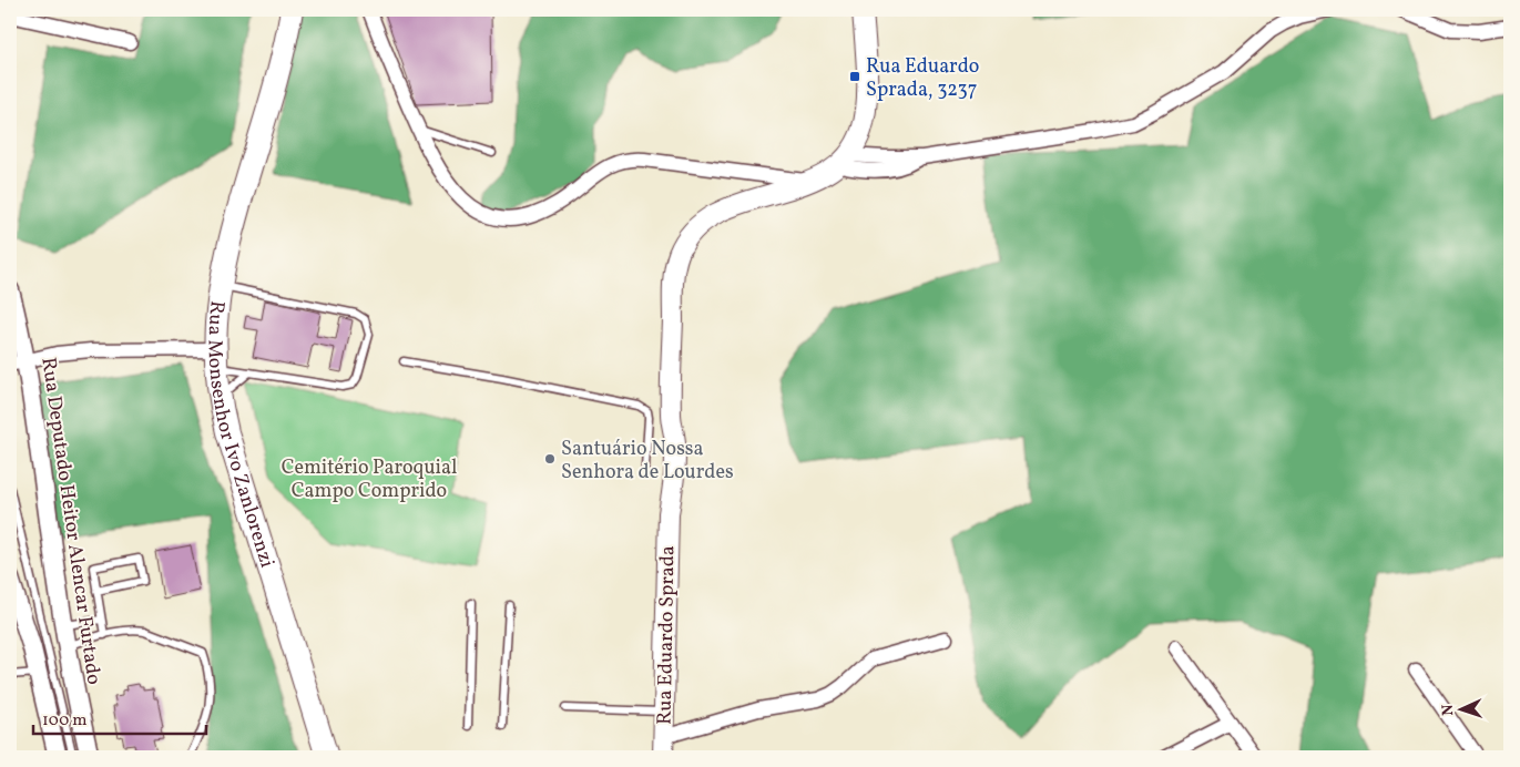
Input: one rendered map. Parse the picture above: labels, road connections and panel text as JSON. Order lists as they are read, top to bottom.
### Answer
{
  "streets": {
    "main road": ["Rua Monsenhor Ivo Zanlorenzi", "Rua Eduardo Sprada"],
    "street": ["Rua Deputado Heitor Alencar Furtado"]
  },
  "parks": ["Cemitério Paroquial Campo Comprido"],
  "places": {
    "transit": ["Rua Eduardo Sprada, 3237"],
    "other": ["Santuário Nossa Senhora de Lourdes"]
  },
  "scale_bar": "100 m",
  "north": "left"
}
